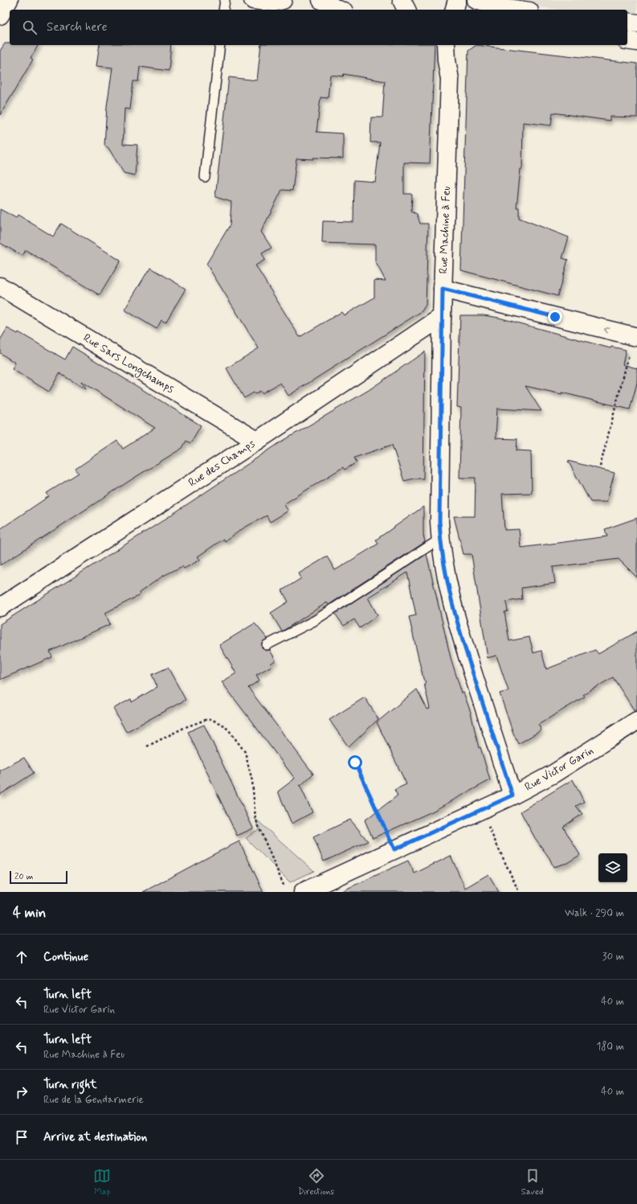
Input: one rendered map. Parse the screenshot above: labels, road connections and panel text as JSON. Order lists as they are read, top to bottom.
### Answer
{
  "streets": {
    "street": [
      "Rue Machine à Feu",
      "Rue Sars Longchamps",
      "Rue des Champs",
      "Rue Victor Garin"
    ]
  },
  "crossings": [
    ["Rue Machine à Feu", "Rue des Champs"],
    ["Rue Machine à Feu", "Rue Victor Garin"],
    ["Rue Sars Longchamps", "Rue des Champs"]
  ],
  "scale_bar": "20 m",
  "page": {
    "search": "Search here",
    "scale": "20 m",
    "heading": ["4 min", "Walk · 290 m"],
    "list": [
      ["Continue", "30 m"],
      ["Turn left", "Rue Victor Garin", "40 m"],
      ["Turn left", "Rue Machine à Feu", "180 m"],
      ["Turn right", "Rue de la Gendarmerie", "40 m"],
      "Arrive at destination"
    ],
    "nav": ["Map", "Directions", "Saved"]
  }
}
